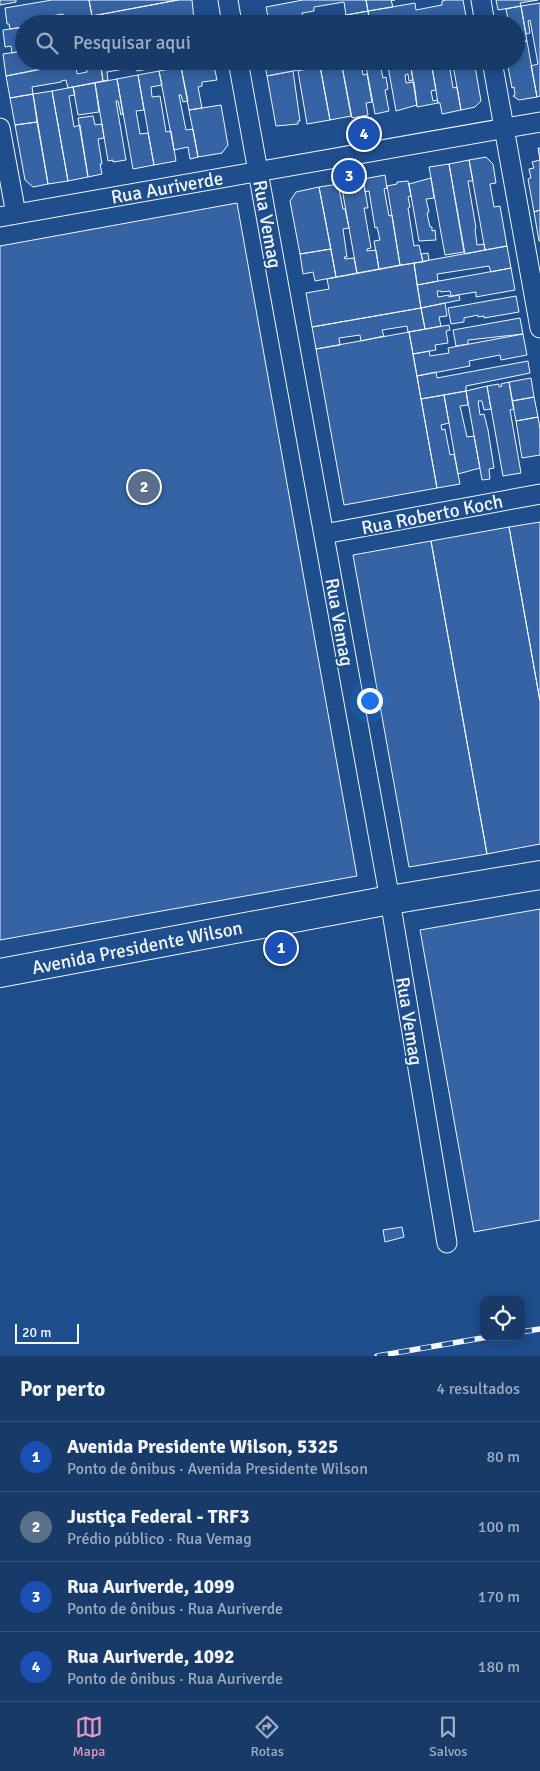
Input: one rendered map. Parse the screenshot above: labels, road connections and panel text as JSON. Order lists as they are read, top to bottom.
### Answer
{
  "streets": {
    "main road": ["Avenida Presidente Wilson"],
    "street": ["Rua Auriverde", "Rua Vemag", "Rua Roberto Koch"]
  },
  "crossings": [
    ["Rua Auriverde", "Rua Vemag"],
    ["Rua Vemag", "Rua Roberto Koch"],
    ["Rua Vemag", "Avenida Presidente Wilson"]
  ],
  "scale_bar": "20 m",
  "page": {
    "search": "Pesquisar aqui",
    "pins": [
      "4",
      "3",
      "2",
      "1"
    ],
    "scale": "20 m",
    "heading": ["Por perto", "4 resultados"],
    "list": [
      {
        "mark": "1",
        "name": "Avenida Presidente Wilson, 5325",
        "note": "Ponto de ônibus · Avenida Presidente Wilson",
        "value": "80 m"
      },
      {
        "mark": "2",
        "name": "Justiça Federal - TRF3",
        "note": "Prédio público · Rua Vemag",
        "value": "100 m"
      },
      {
        "mark": "3",
        "name": "Rua Auriverde, 1099",
        "note": "Ponto de ônibus · Rua Auriverde",
        "value": "170 m"
      },
      {
        "mark": "4",
        "name": "Rua Auriverde, 1092",
        "note": "Ponto de ônibus · Rua Auriverde",
        "value": "180 m"
      }
    ],
    "nav": ["Mapa", "Rotas", "Salvos"]
  }
}
